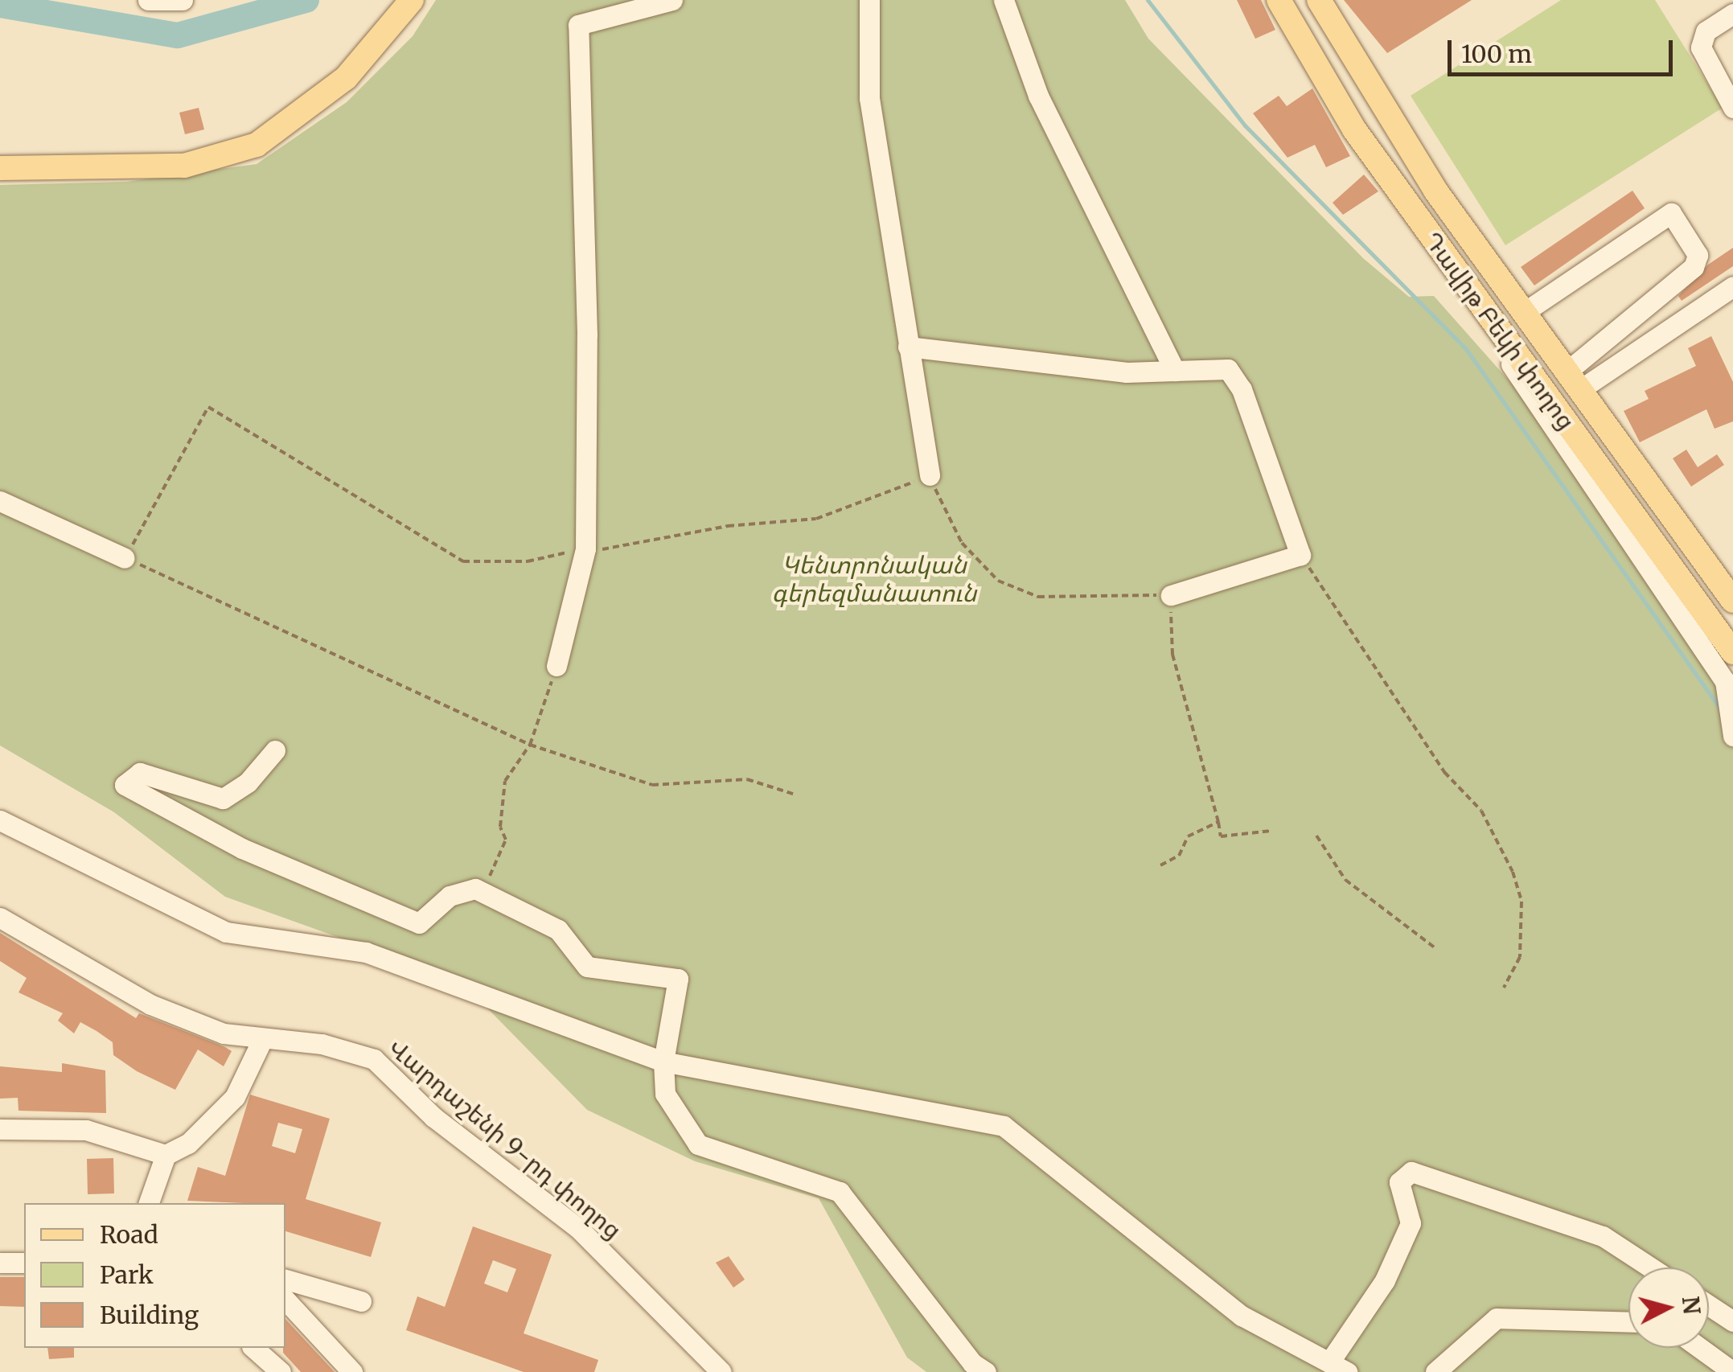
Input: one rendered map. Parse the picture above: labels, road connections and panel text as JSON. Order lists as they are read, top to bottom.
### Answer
{
  "streets": {
    "main road": ["Դավիթ Բեկի փողոց"],
    "street": ["Վարդաշենի 9-րդ փողոց"]
  },
  "parks": ["Կենտրոնական գերեզմանատուն"],
  "legend": ["Road", "Park", "Building"],
  "scale_bar": "100 m",
  "north": "right"
}
